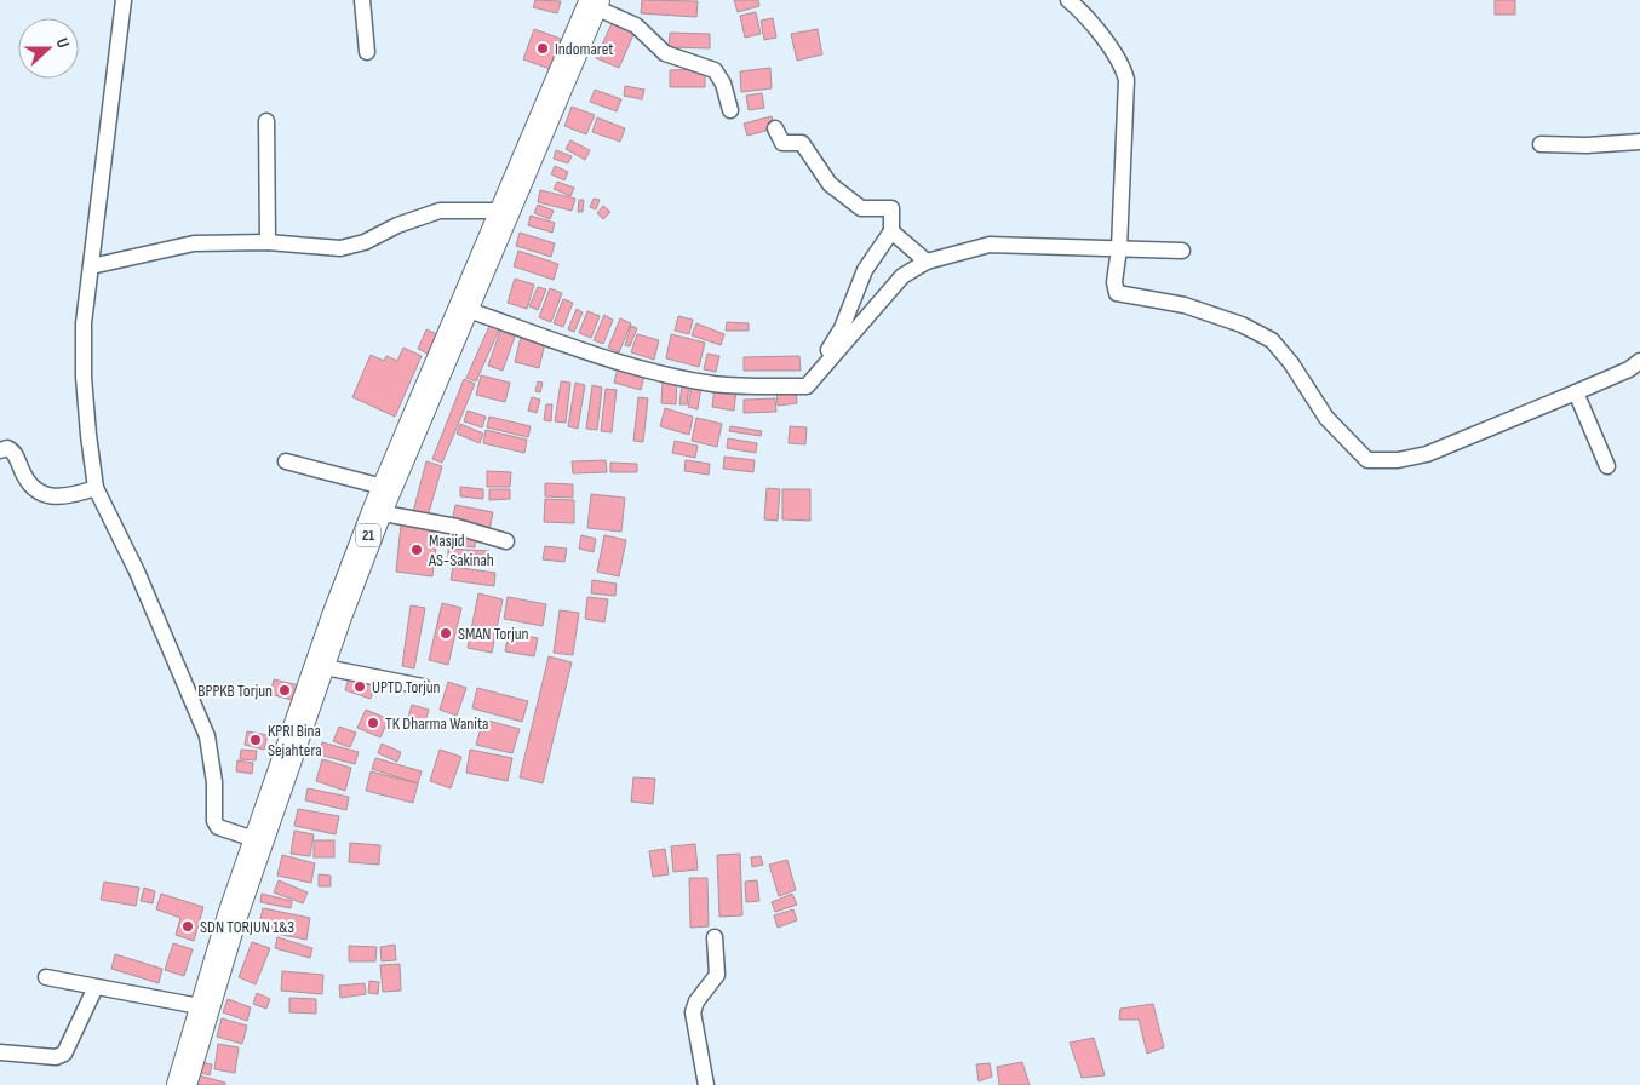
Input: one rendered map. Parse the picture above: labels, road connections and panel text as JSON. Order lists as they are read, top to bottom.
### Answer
{
  "streets": {
    "highway": ["21"]
  },
  "places": [
    "Indomaret",
    "Masjid AS-Sakinah",
    "SMAN Torjun",
    "UPTD Torjun",
    "BPPKB Torjun",
    "TK Dharma Wanita",
    "KPRI Bina Sejahtera",
    "SDN TORJUN 1&3"
  ],
  "north": "right"
}
